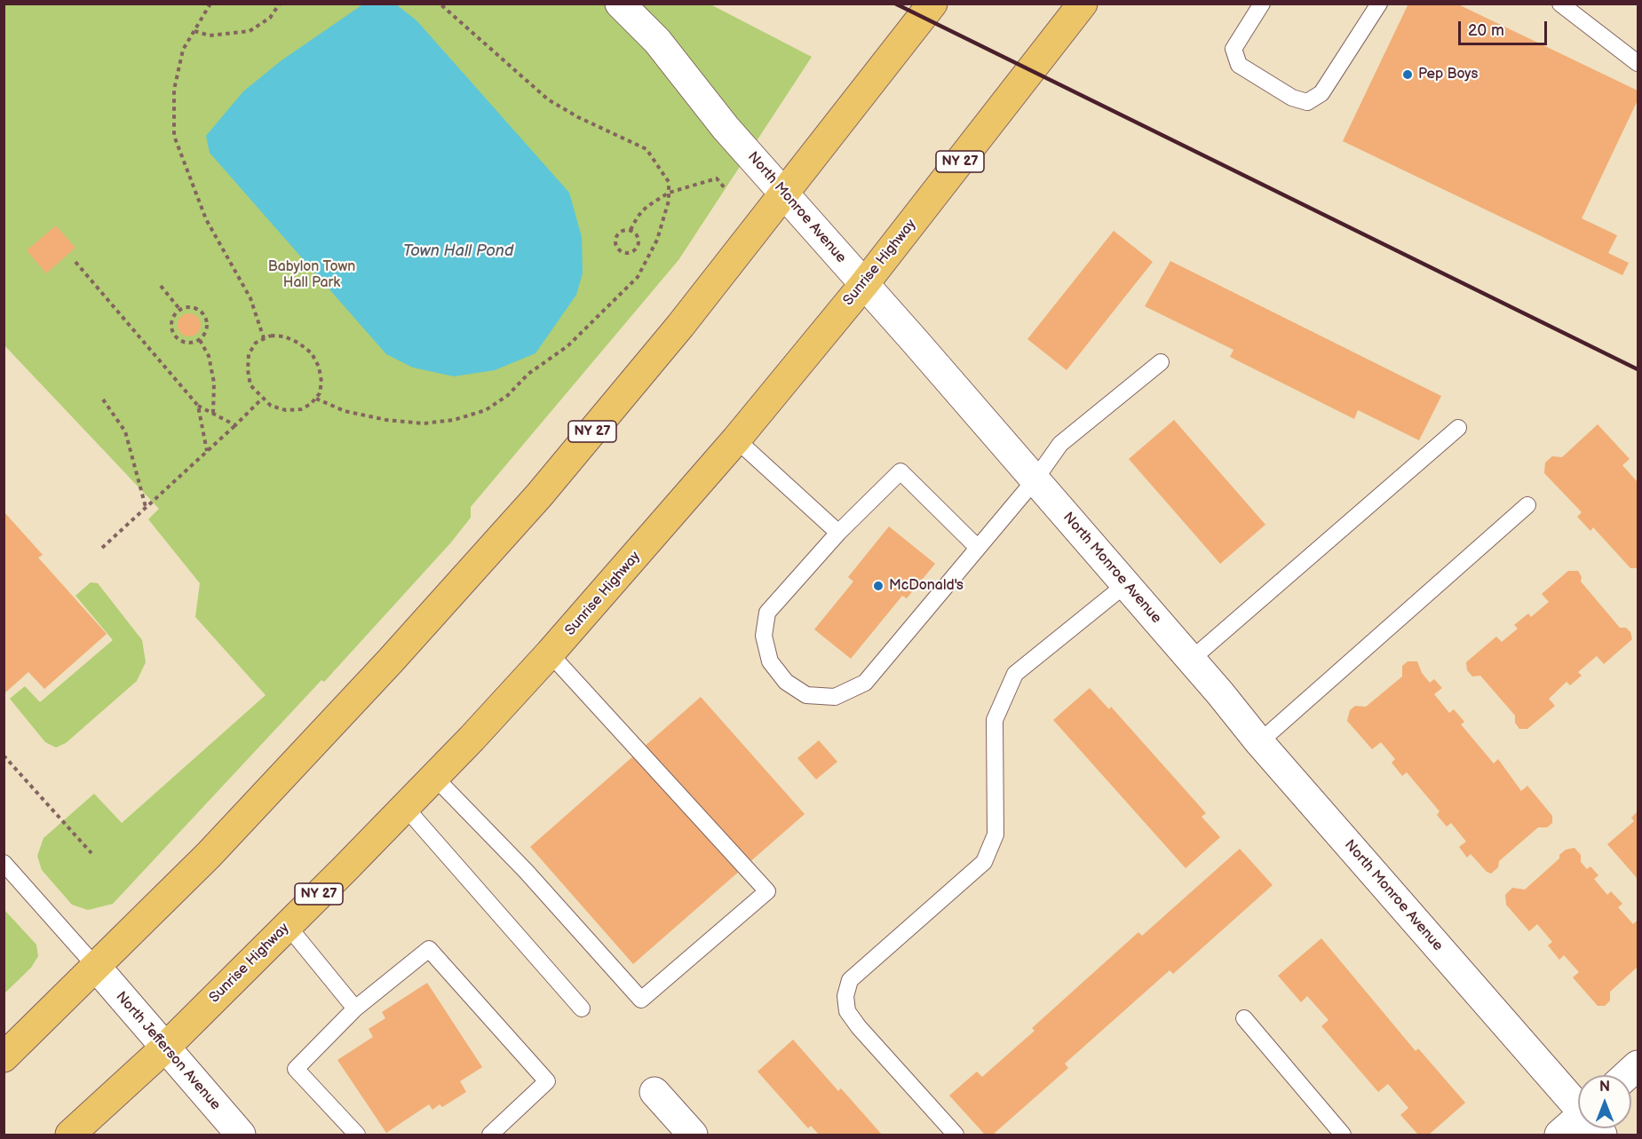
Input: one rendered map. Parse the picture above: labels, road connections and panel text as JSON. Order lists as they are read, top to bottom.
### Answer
{
  "streets": {
    "highway": ["NY 27", "Sunrise Highway"],
    "street": ["North Monroe Avenue", "North Jefferson Avenue"]
  },
  "crossings": [
    ["NY 27", "North Monroe Avenue"],
    ["NY 27", "North Jefferson Avenue"],
    ["North Monroe Avenue", "Sunrise Highway"],
    ["Sunrise Highway", "North Jefferson Avenue"]
  ],
  "water": ["Town Hall Pond"],
  "parks": ["Babylon Town Hall Park"],
  "places": ["Pep Boys", "McDonald's"],
  "scale_bar": "20 m",
  "north": "top"
}
